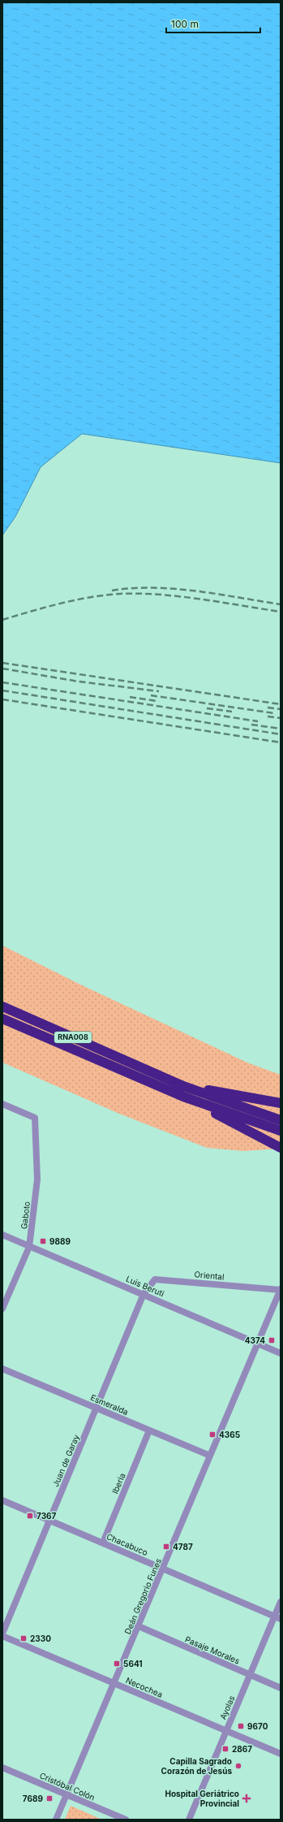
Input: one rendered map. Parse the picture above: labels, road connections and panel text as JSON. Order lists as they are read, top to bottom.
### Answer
{
  "streets": {
    "highway": ["RNA008"],
    "street": [
      "Gaboto",
      "Oriental",
      "Luis Beruti",
      "Esmeralda",
      "Juan de Garay",
      "Iberia",
      "Chacabuco",
      "Deán Gregorio Funes",
      "Pasaje Morales",
      "Necochea",
      "Ayolas",
      "Cristóbal Colón"
    ]
  },
  "crossings": [
    ["Gaboto", "Luis Beruti"],
    ["Oriental", "Luis Beruti"],
    ["Oriental", "Juan de Garay"],
    ["Oriental", "Deán Gregorio Funes"],
    ["Luis Beruti", "Juan de Garay"],
    ["Luis Beruti", "Deán Gregorio Funes"],
    ["Esmeralda", "Juan de Garay"],
    ["Esmeralda", "Iberia"],
    ["Esmeralda", "Deán Gregorio Funes"],
    ["Juan de Garay", "Chacabuco"],
    ["Juan de Garay", "Necochea"],
    ["Iberia", "Chacabuco"],
    ["Chacabuco", "Deán Gregorio Funes"],
    ["Chacabuco", "Ayolas"],
    ["Deán Gregorio Funes", "Pasaje Morales"],
    ["Deán Gregorio Funes", "Necochea"],
    ["Deán Gregorio Funes", "Cristóbal Colón"],
    ["Pasaje Morales", "Ayolas"],
    ["Necochea", "Ayolas"]
  ],
  "places": {
    "transit": [
      "9889",
      "4374",
      "4365",
      "7367",
      "4787",
      "2330",
      "5641",
      "9670",
      "2867",
      "7689"
    ],
    "other": ["Capilla Sagrado Corazón de Jesús"],
    "health": ["Hospital Geriátrico Provincial"]
  },
  "scale_bar": "100 m"
}
